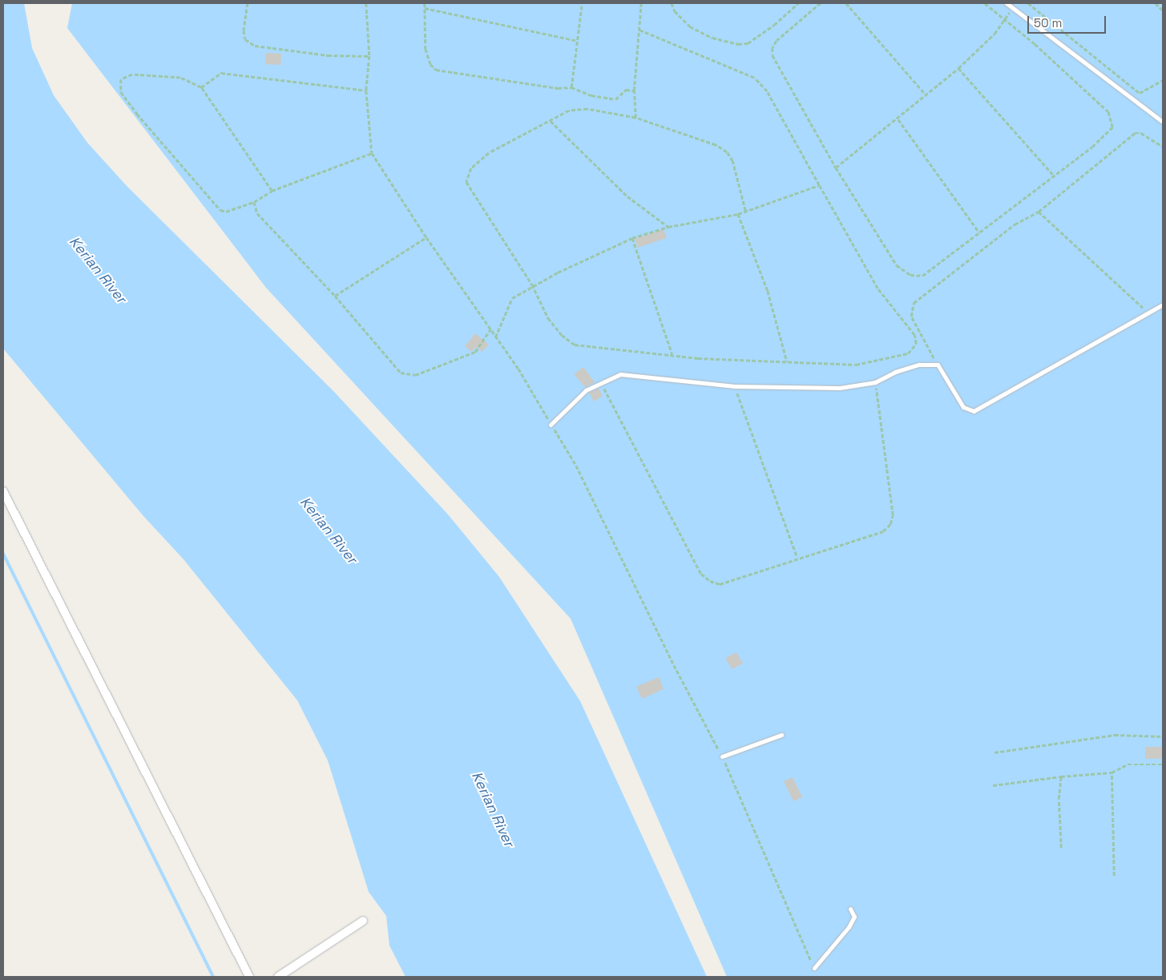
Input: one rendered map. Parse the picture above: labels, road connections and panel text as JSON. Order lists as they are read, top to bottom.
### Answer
{
  "water": ["Kerian River"],
  "scale_bar": "50 m"
}
